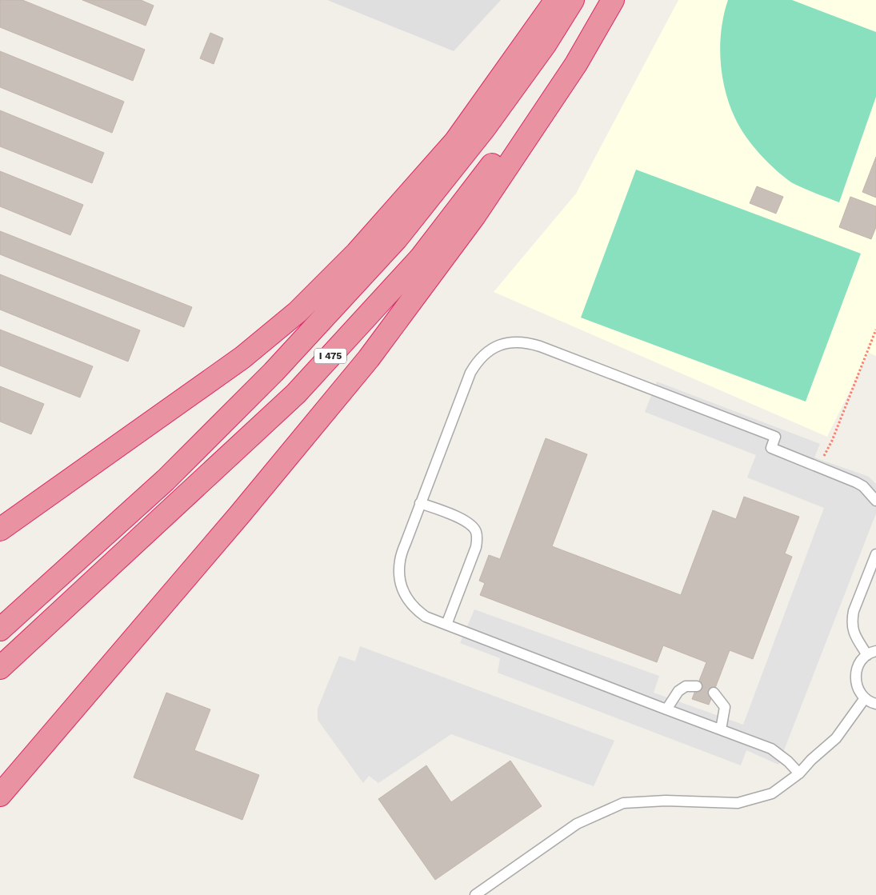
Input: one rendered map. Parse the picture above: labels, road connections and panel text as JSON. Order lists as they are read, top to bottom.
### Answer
{
  "streets": {
    "highway": ["I 475"]
  }
}
